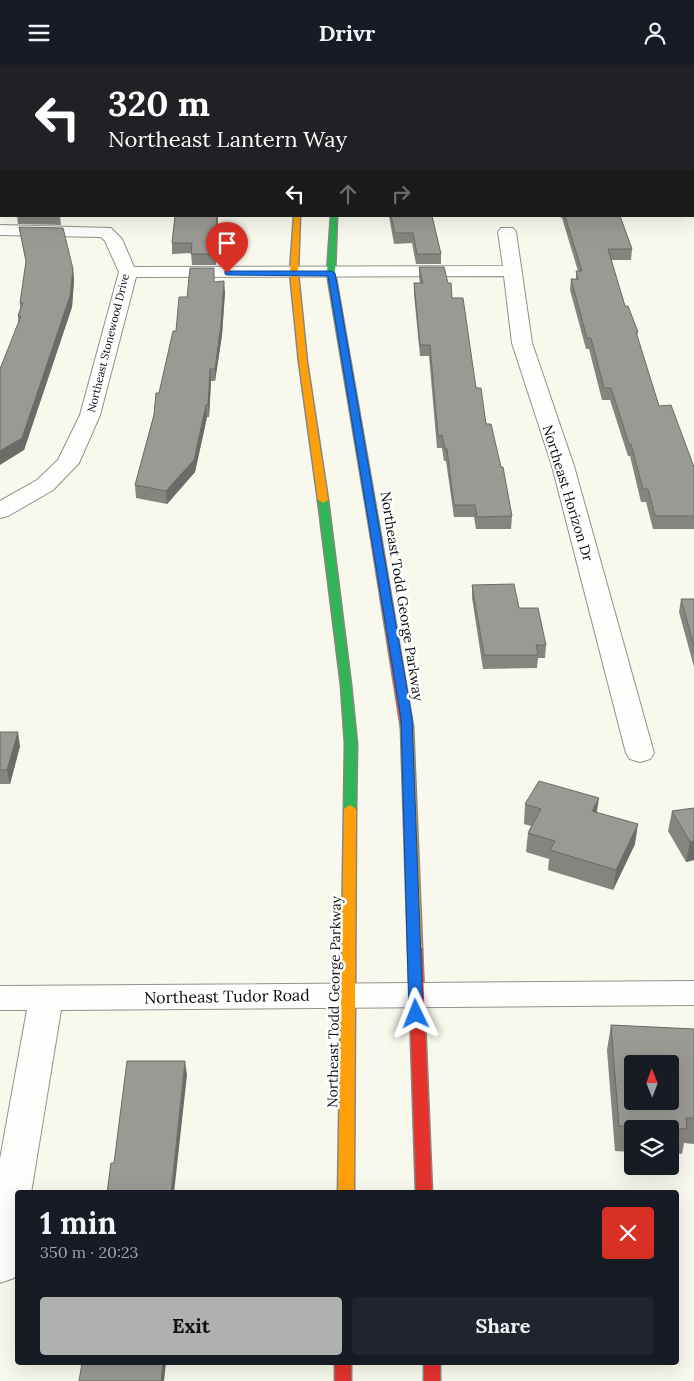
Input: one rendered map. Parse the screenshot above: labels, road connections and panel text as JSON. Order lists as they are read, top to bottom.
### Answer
{
  "streets": {
    "main road": ["Northeast Todd George Parkway"],
    "street": ["Northeast Stonewood Drive", "Northeast Horizon Dr", "Northeast Tudor Road"]
  },
  "crossings": [
    ["Northeast Todd George Parkway", "Northeast Tudor Road"]
  ],
  "north": "top",
  "page": {
    "header": "Drivr",
    "turn": ["320 m", "Northeast Lantern Way"],
    "heading": ["1 min", "350 m · 20:23"],
    "buttons": ["Exit", "Share"]
  }
}
